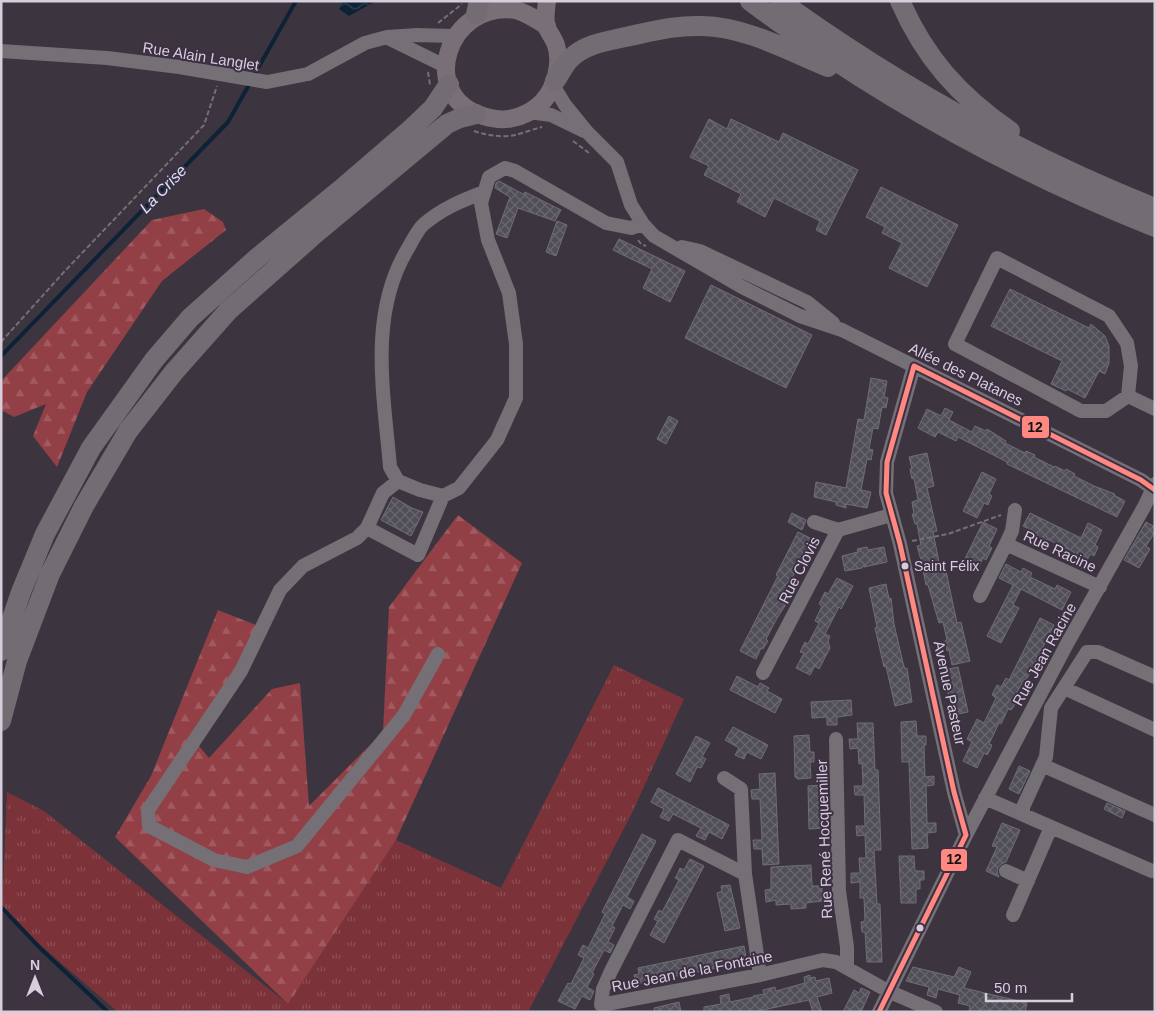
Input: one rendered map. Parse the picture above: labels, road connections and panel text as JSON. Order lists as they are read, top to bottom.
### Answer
{
  "streets": {
    "street": [
      "Rue Alain Langlet",
      "Allée des Platanes",
      "Rue Racine",
      "Rue Clovis",
      "Rue Jean Racine",
      "Avenue Pasteur",
      "Rue René Hocquemiller",
      "Rue Jean de la Fontaine"
    ]
  },
  "crossings": [
    ["Rue Alain Langlet", "Allée des Platanes"],
    ["Allée des Platanes", "Rue Jean Racine"],
    ["Allée des Platanes", "Avenue Pasteur"],
    ["Rue Racine", "Rue Jean Racine"],
    ["Rue Clovis", "Avenue Pasteur"],
    ["Rue Jean Racine", "Avenue Pasteur"],
    ["Rue René Hocquemiller", "Rue Jean de la Fontaine"]
  ],
  "water": ["La Crise"],
  "places": ["Saint Félix"],
  "lines": ["transit line 12"],
  "scale_bar": "50 m",
  "north": "top"
}
